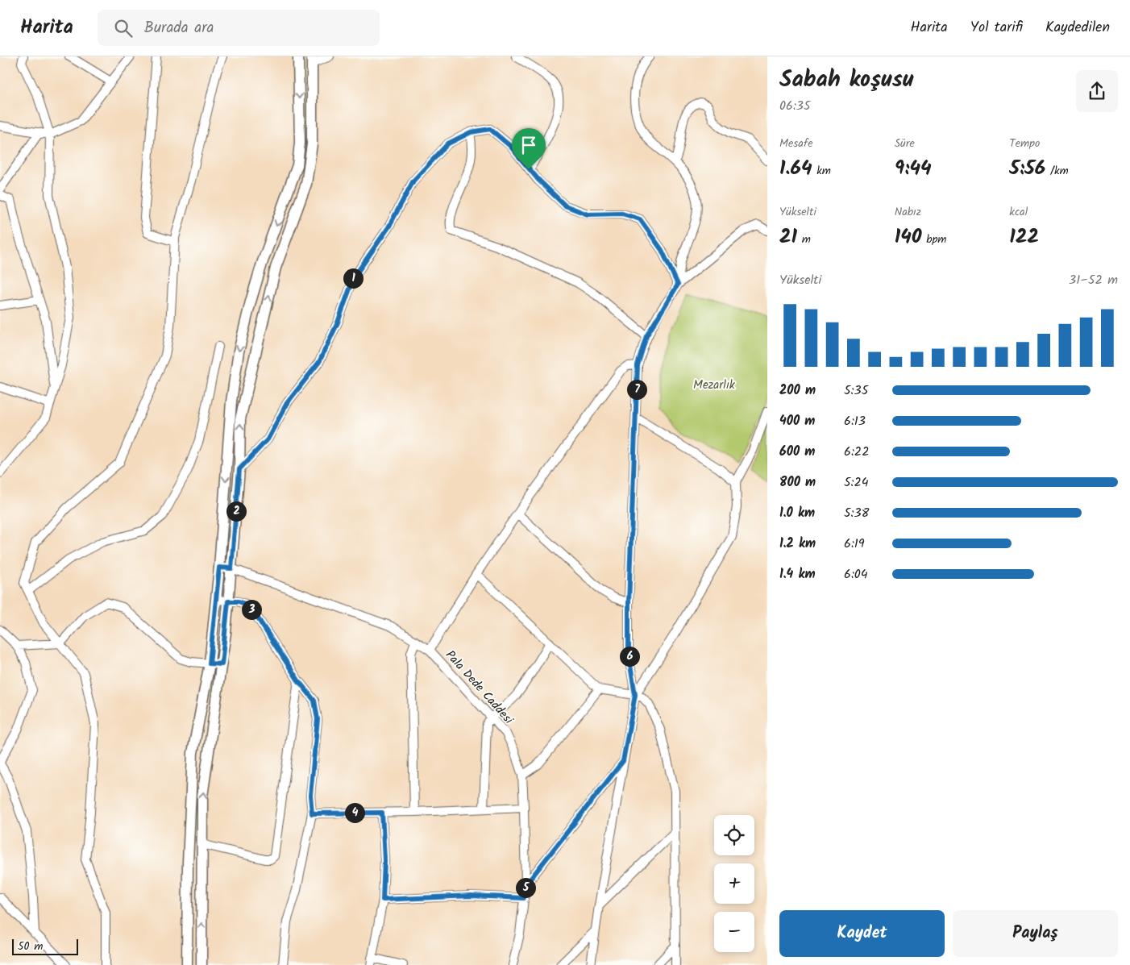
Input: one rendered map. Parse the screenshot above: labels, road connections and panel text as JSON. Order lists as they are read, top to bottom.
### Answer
{
  "streets": {
    "street": ["Pala Dede Caddesi"]
  },
  "parks": ["Mezarlık"],
  "scale_bar": "50 m",
  "page": {
    "header": "Harita",
    "search": "Burada ara",
    "nav": ["Harita", "Yol tarifi", "Kaydedilen"],
    "heading": ["Sabah koşusu", "06:35"],
    "stats": [
      ["Mesafe", "1.64 km"],
      ["Süre", "9:44"],
      ["Tempo", "5:56 /km"],
      ["Yükselti", "21 m"],
      ["Nabız", "140 bpm"],
      ["kcal", "122"]
    ],
    "chart": ["Yükselti", "31–52 m"],
    "pins": [
      "1",
      "7",
      "2",
      "3",
      "6",
      "4",
      "5"
    ],
    "list": [
      {
        "name": "200 m",
        "note": "5:35"
      },
      {
        "name": "400 m",
        "note": "6:13"
      },
      {
        "name": "600 m",
        "note": "6:22"
      },
      {
        "name": "800 m",
        "note": "5:24"
      },
      {
        "name": "1.0 km",
        "note": "5:38"
      },
      {
        "name": "1.2 km",
        "note": "6:19"
      },
      {
        "name": "1.4 km",
        "note": "6:04"
      }
    ],
    "map_buttons": ["+", "−"],
    "buttons": ["Kaydet", "Paylaş"],
    "scale": "50 m"
  }
}
